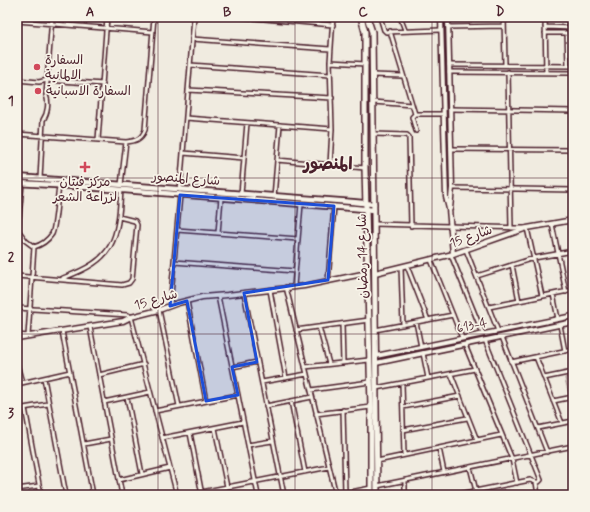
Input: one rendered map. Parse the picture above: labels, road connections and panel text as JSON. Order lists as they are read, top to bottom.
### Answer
{
  "streets": {
    "main road": ["شارع المنصور", "شارع 14 رمضان"],
    "street": ["شارع 15", "613-4"]
  },
  "crossings": [
    ["شارع المنصور", "شارع 14 رمضان"],
    ["شارع 15", "شارع 14 رمضان"],
    ["شارع 14 رمضان", "613-4"]
  ],
  "districts": ["المنصور"],
  "places": {
    "other": ["السفارة الالمانية", "السفارة الاسبانية"],
    "health": ["مركز فيتان لزراعة الشعر"]
  },
  "grid": {
    "columns": [
      "A",
      "B",
      "C",
      "D"
    ],
    "rows": ["1", "2", "3"]
  }
}
